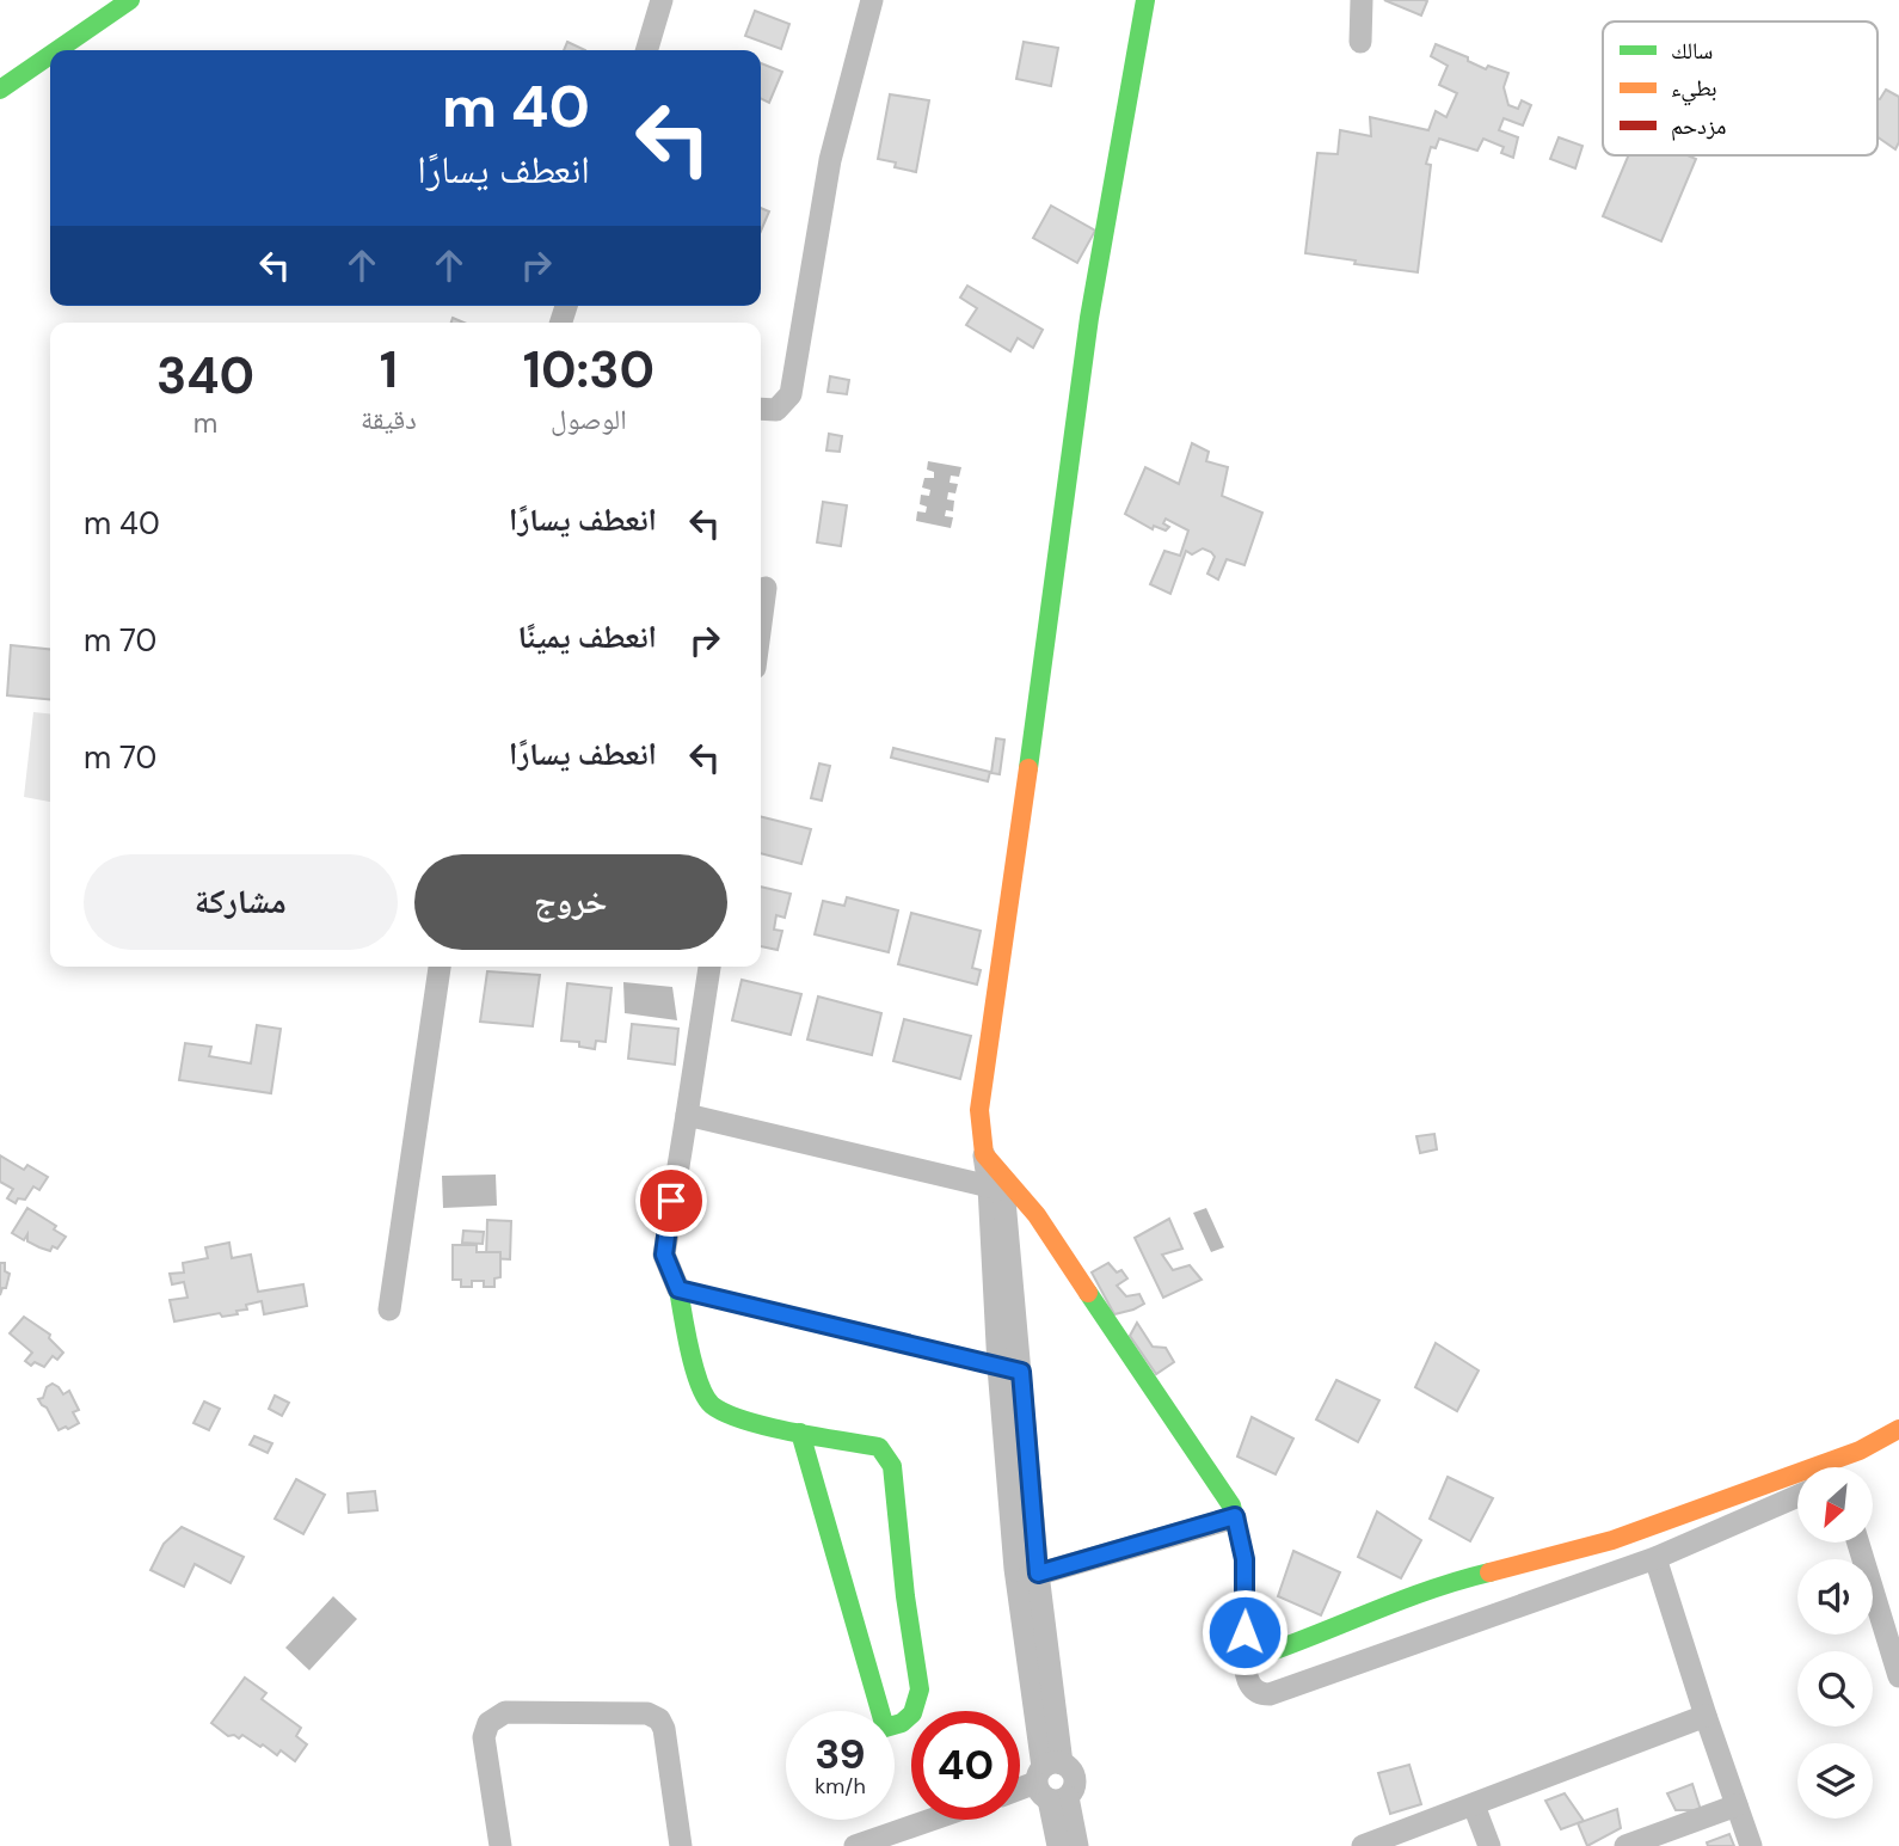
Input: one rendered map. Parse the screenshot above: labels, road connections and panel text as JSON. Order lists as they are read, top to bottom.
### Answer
{
  "legend": ["سالك", "بطيء", "مزدحم"],
  "north": "bottom left",
  "page": {
    "turn": ["40 m", "انعطف يسارًا"],
    "eta": [
      "10:30",
      "الوصول",
      "1",
      "دقيقة",
      "340",
      "m"
    ],
    "list": [
      {
        "name": "انعطف يسارًا",
        "value": "40 m"
      },
      {
        "name": "انعطف يمينًا",
        "value": "70 m"
      },
      {
        "name": "انعطف يسارًا",
        "value": "70 m"
      }
    ],
    "buttons": ["خروج", "مشاركة"],
    "speed": "39 km/h",
    "limit": "40"
  }
}
